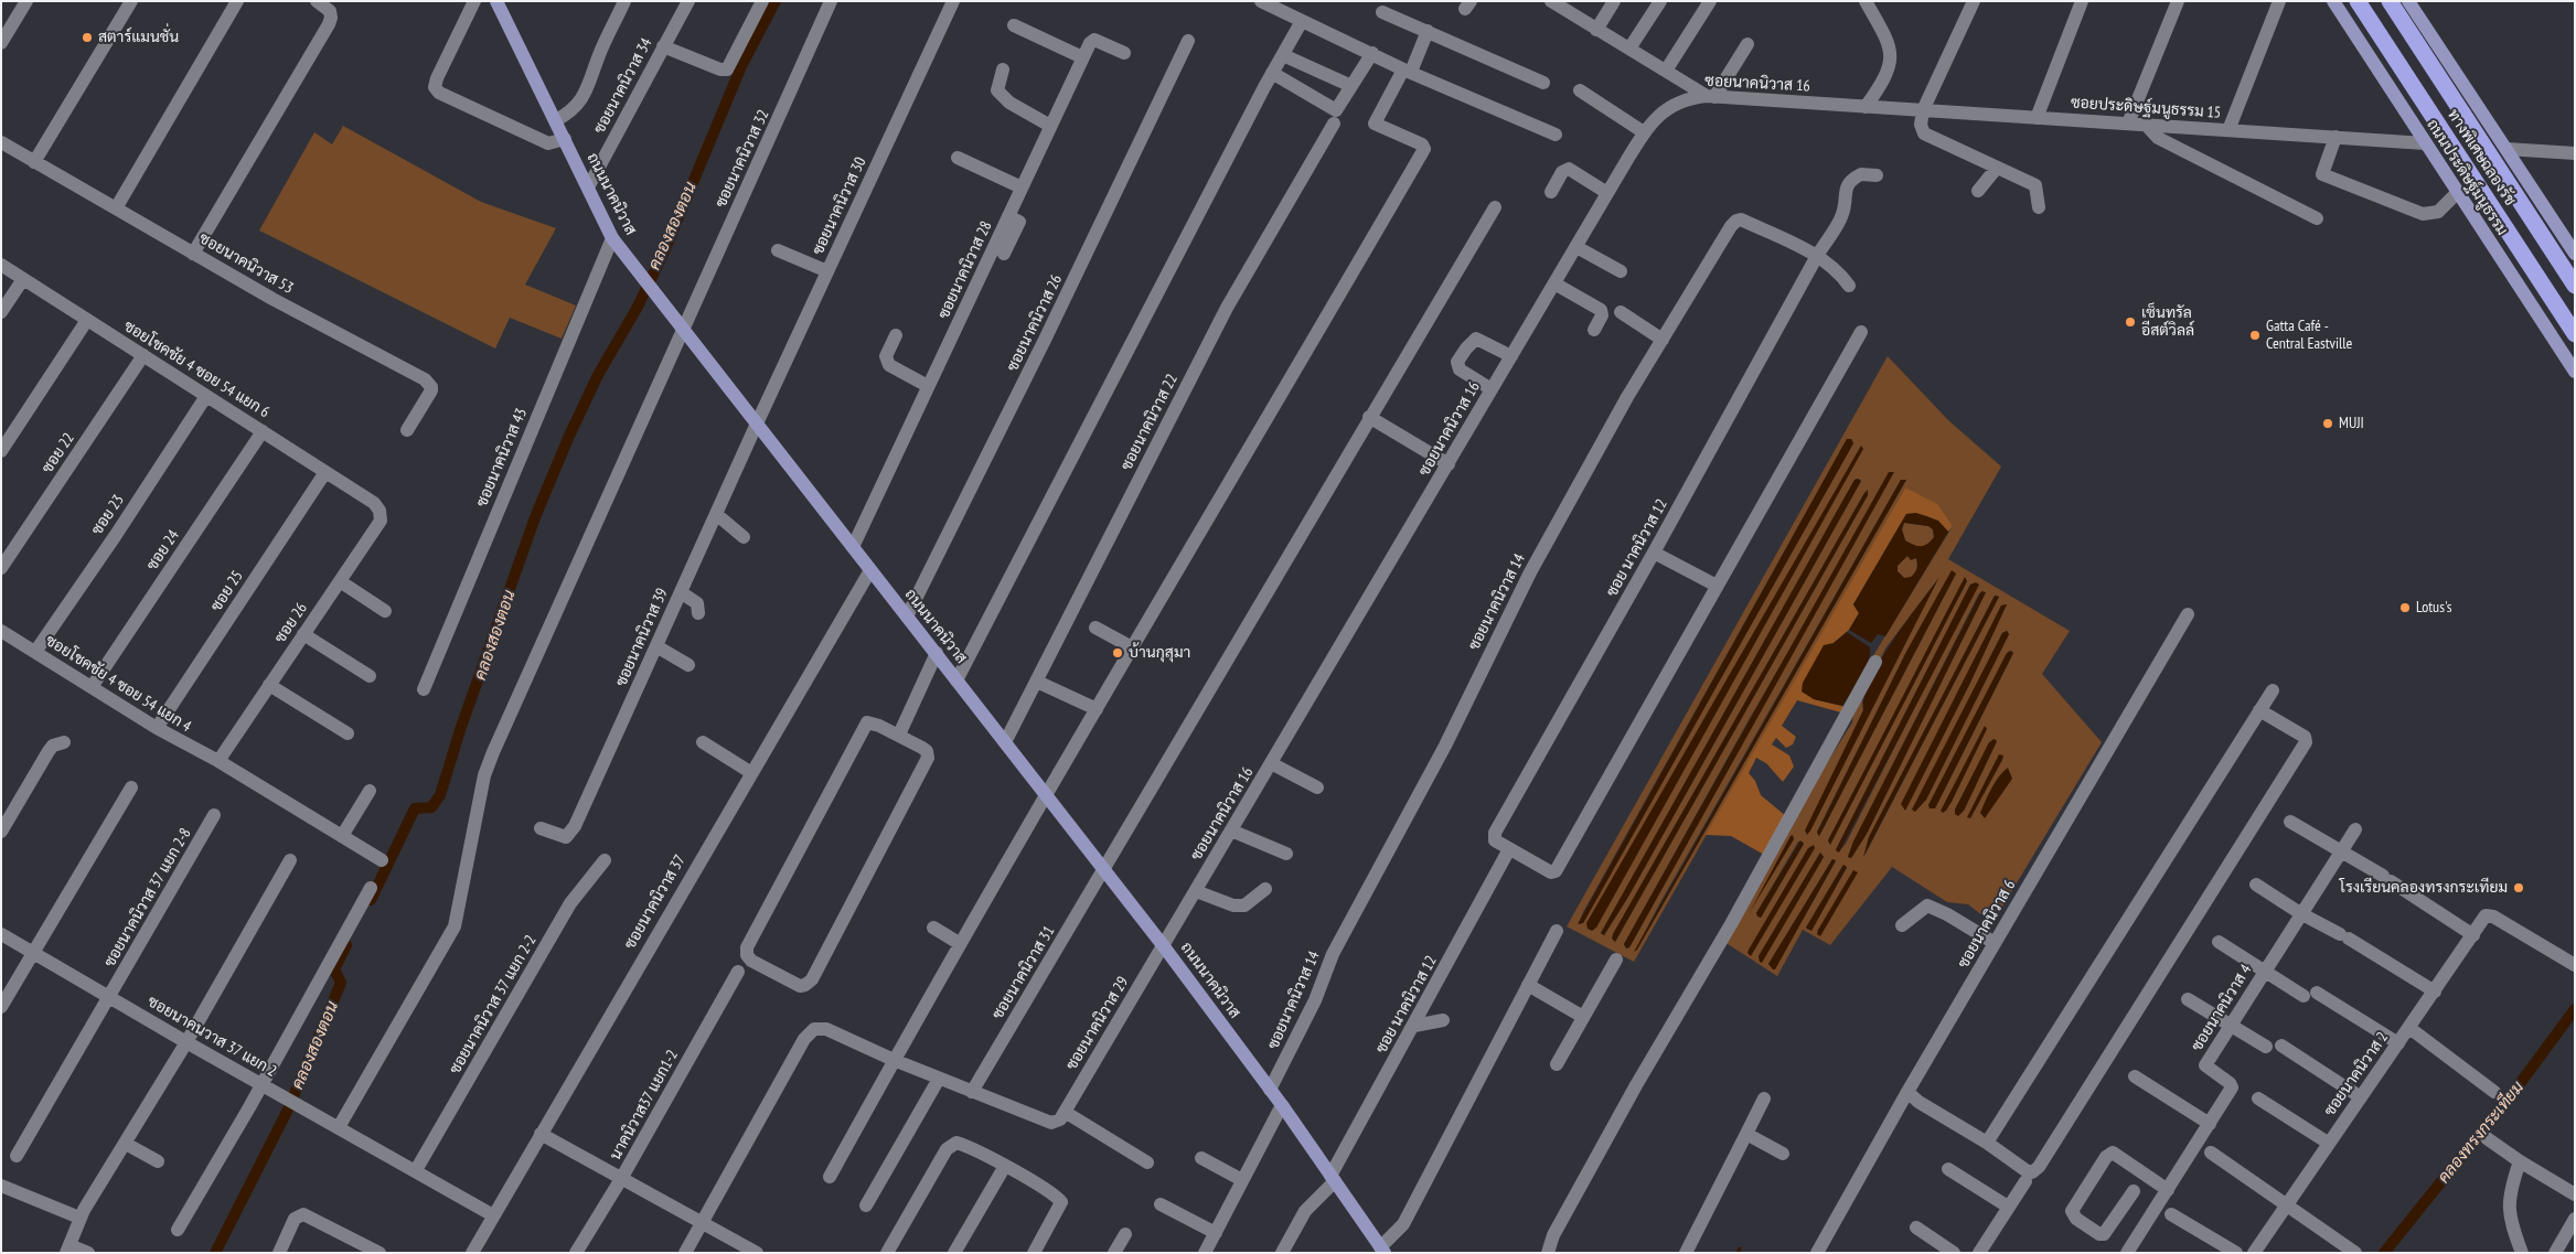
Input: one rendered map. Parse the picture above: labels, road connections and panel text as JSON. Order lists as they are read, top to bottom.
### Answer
{
  "streets": {
    "highway": ["ทางพิเศษฉลองรัช"],
    "main road": ["ถนนประดิษฐ์มนูธรรม", "ถนนนาคนิวาส"],
    "street": [
      "ซอยนาคนิวาส 16",
      "ซอยนาคนิวาส 34",
      "ซอยประดิษฐ์มนูธรรม 15",
      "ซอยนาคนิวาส 32",
      "ซอยนาคนิวาส 30",
      "ซอยนาคนิวาส 53",
      "ซอยนาคนิวาส 28",
      "ซอยนาคนิวาส 26",
      "ซอยโชคชัย 4 ซอย 54 แยก 6",
      "ซอยนาคนิวาส 22",
      "ซอย 22",
      "ซอยนาคนิวาส 43",
      "ซอย 23",
      "ซอย นาคนิวาส 12",
      "ซอย 24",
      "ซอย 25",
      "ซอยนาคนิวาส 14",
      "ซอย 26",
      "ซอยนาคนิวาส 39",
      "ซอยโชคชัย 4 ซอย 54 แยก 4",
      "ซอยนาคนิวาส 37 แยก 2-8",
      "ซอยนาคนิวาส 37",
      "ซอยนาคนิวาส 6",
      "ซอยนาคนิวาส 31",
      "ซอยนาคนิวาส 37 แยก 2-2",
      "ซอยนาคนิวาส 4",
      "ซอยนาคนิวาส 29",
      "ซอยนาคนวาส 37 แยก 2",
      "ซอยนาคนิวาส 2",
      "นาคนิวาส37 แยก1-2"
    ]
  },
  "crossings": [
    ["ซอยนาคนิวาส 16", "ซอยประดิษฐ์มนูธรรม 15"],
    ["ซอยนาคนิวาส 16", "ถนนนาคนิวาส"],
    ["ซอยนาคนิวาส 16", "ซอยนาคนิวาส 29"],
    ["ซอยนาคนิวาส 34", "ถนนนาคนิวาส"],
    ["ซอยประดิษฐ์มนูธรรม 15", "ถนนประดิษฐ์มนูธรรม"],
    ["ซอยนาคนิวาส 32", "ถนนนาคนิวาส"],
    ["ซอยนาคนิวาส 32", "ซอยนาคนวาส 37 แยก 2"],
    ["ถนนนาคนิวาส", "ซอยนาคนิวาส 30"],
    ["ถนนนาคนิวาส", "ซอยนาคนิวาส 28"],
    ["ถนนนาคนิวาส", "ซอยนาคนิวาส 26"],
    ["ถนนนาคนิวาส", "ซอยนาคนิวาส 22"],
    ["ถนนนาคนิวาส", "ซอยนาคนิวาส 43"],
    ["ถนนนาคนิวาส", "ซอย นาคนิวาส 12"],
    ["ถนนนาคนิวาส", "ซอยนาคนิวาส 14"],
    ["ถนนนาคนิวาส", "ซอยนาคนิวาส 39"],
    ["ถนนนาคนิวาส", "ซอยนาคนิวาส 37"],
    ["ถนนนาคนิวาส", "ซอยนาคนิวาส 31"],
    ["ถนนนาคนิวาส", "ซอยนาคนิวาส 29"],
    ["ซอยนาคนิวาส 30", "ซอยนาคนิวาส 39"],
    ["ซอยโชคชัย 4 ซอย 54 แยก 6", "ซอย 22"],
    ["ซอยโชคชัย 4 ซอย 54 แยก 6", "ซอย 23"],
    ["ซอยโชคชัย 4 ซอย 54 แยก 6", "ซอย 24"],
    ["ซอยโชคชัย 4 ซอย 54 แยก 6", "ซอย 25"],
    ["ซอยโชคชัย 4 ซอย 54 แยก 6", "ซอย 26"],
    ["ซอย 23", "ซอยโชคชัย 4 ซอย 54 แยก 4"],
    ["ซอย นาคนิวาส 12", "ซอยนาคนิวาส 14"],
    ["ซอย 24", "ซอยโชคชัย 4 ซอย 54 แยก 4"],
    ["ซอย 25", "ซอยโชคชัย 4 ซอย 54 แยก 4"],
    ["ซอย 26", "ซอยโชคชัย 4 ซอย 54 แยก 4"],
    ["ซอยนาคนิวาส 37 แยก 2-8", "ซอยนาคนวาส 37 แยก 2"],
    ["ซอยนาคนิวาส 37", "ซอยนาคนวาส 37 แยก 2"],
    ["ซอยนาคนิวาส 37 แยก 2-2", "ซอยนาคนวาส 37 แยก 2"]
  ],
  "water": ["คลองสองตอน", "คลองทรงกระเทียม"],
  "places": [
    "สตาร์แมนชั่น",
    "เซ็นทรัล อีสต์วิลล์",
    "Gatta Café - Central Eastville",
    "MUJI",
    "Lotus's",
    "บ้านกุสุมา",
    "โรงเรียนคลองทรงกระเทียม"
  ]
}
